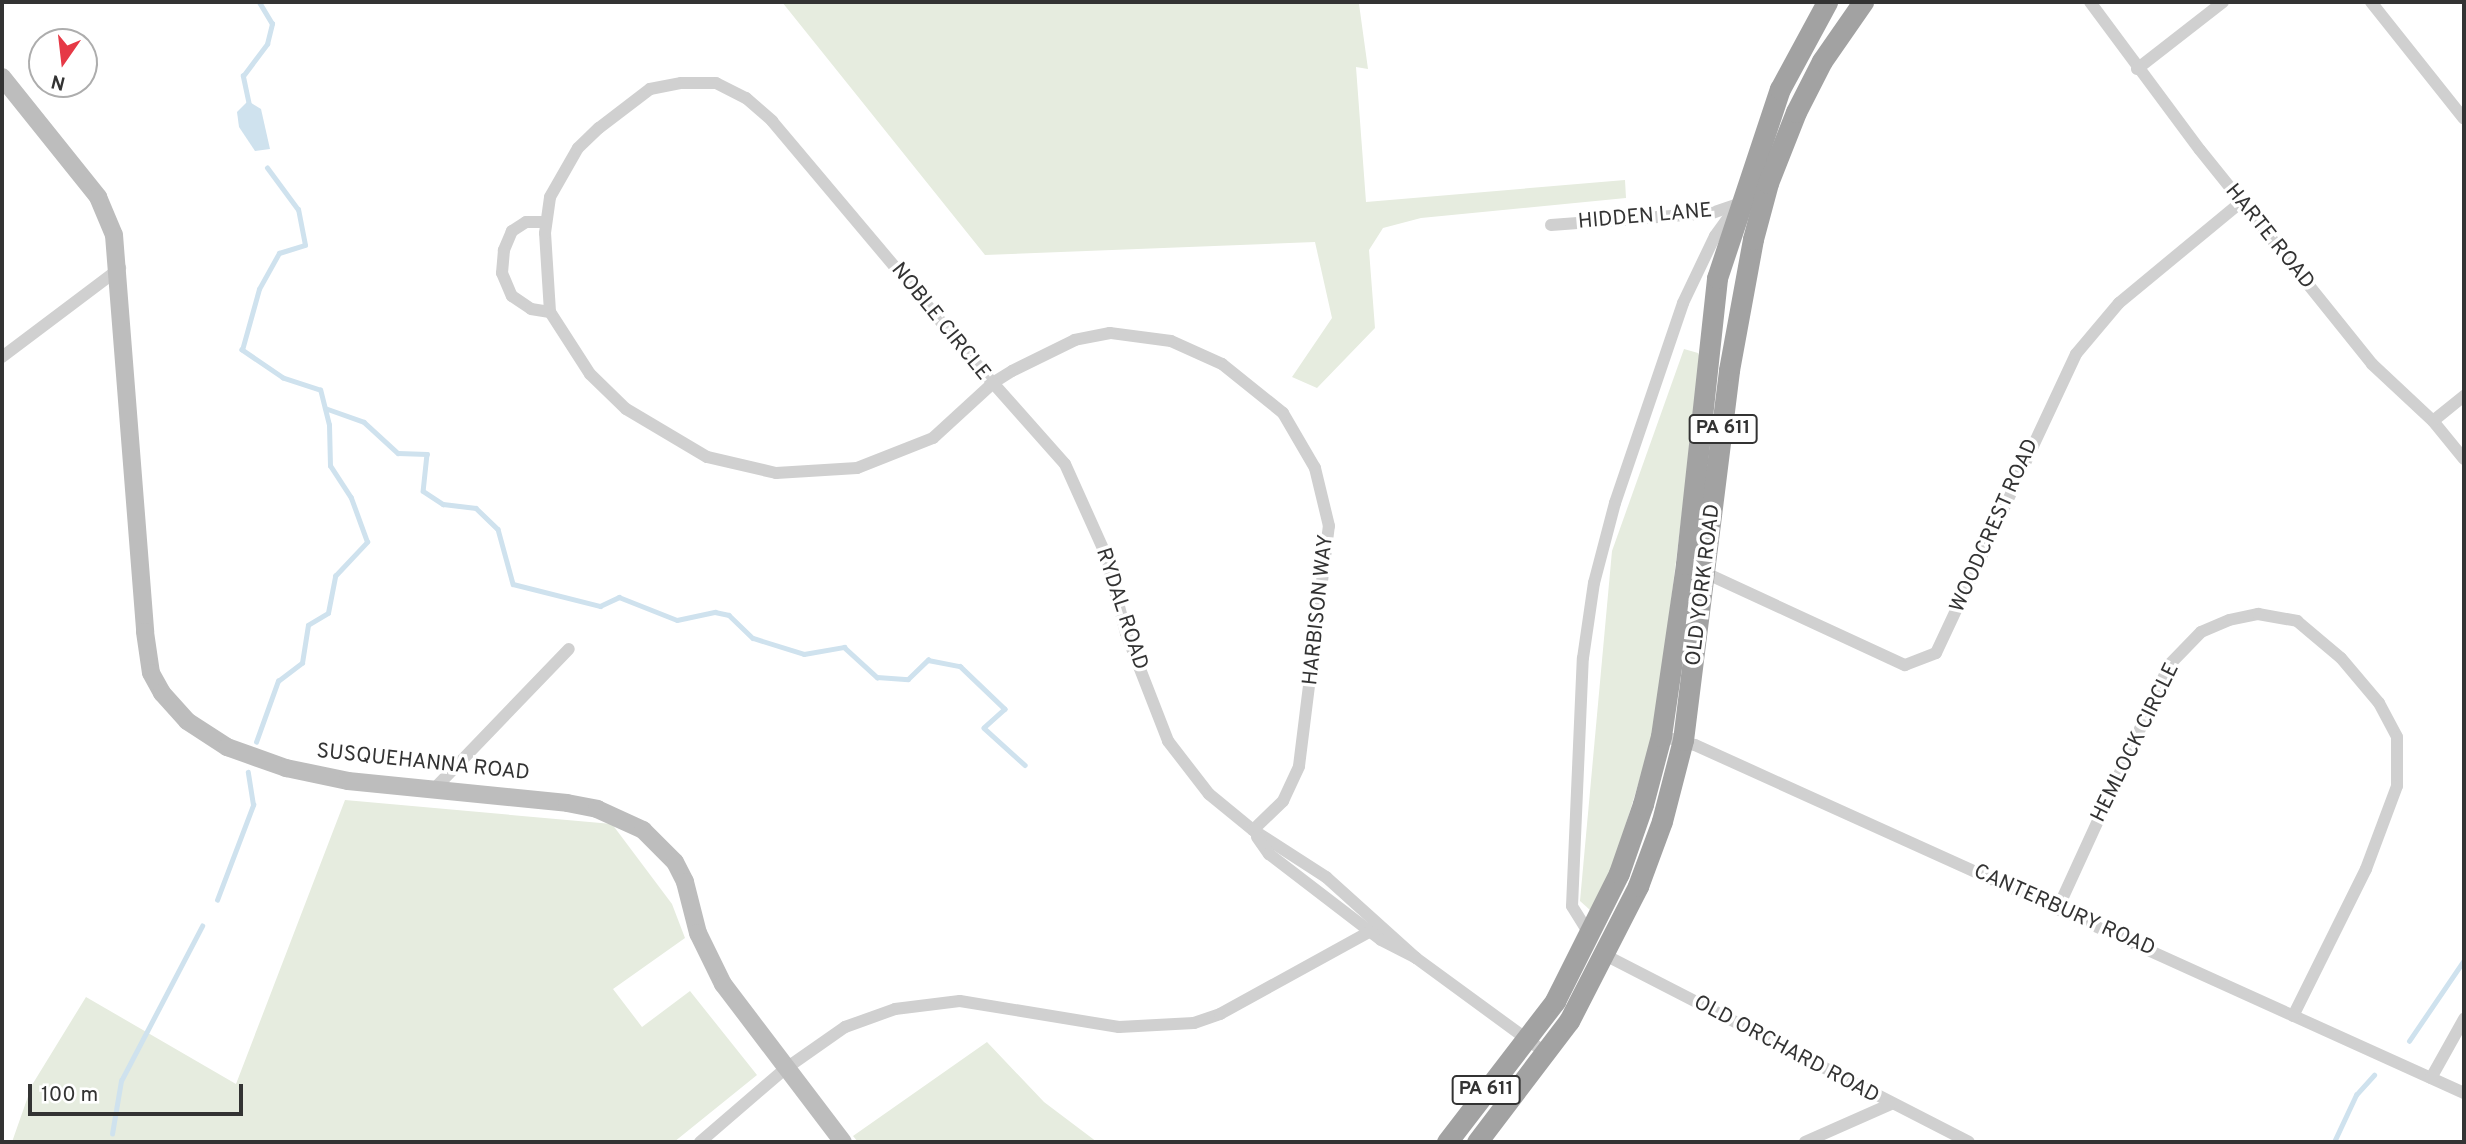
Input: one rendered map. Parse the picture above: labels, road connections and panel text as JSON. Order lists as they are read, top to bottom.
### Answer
{
  "streets": {
    "highway": ["PA 611", "OLD YORK ROAD"],
    "main road": ["SUSQUEHANNA ROAD"],
    "street": [
      "HIDDEN LANE",
      "HARTE ROAD",
      "NOBLE CIRCLE",
      "WOODCREST ROAD",
      "RYDAL ROAD",
      "HARBISON WAY",
      "HEMLOCK CIRCLE",
      "CANTERBURY ROAD",
      "OLD ORCHARD ROAD"
    ]
  },
  "crossings": [
    ["HIDDEN LANE", "OLD YORK ROAD"],
    ["HARTE ROAD", "WOODCREST ROAD"],
    ["NOBLE CIRCLE", "RYDAL ROAD"],
    ["NOBLE CIRCLE", "HARBISON WAY"],
    ["WOODCREST ROAD", "OLD YORK ROAD"],
    ["OLD YORK ROAD", "RYDAL ROAD"],
    ["OLD YORK ROAD", "CANTERBURY ROAD"],
    ["OLD YORK ROAD", "OLD ORCHARD ROAD"],
    ["RYDAL ROAD", "HARBISON WAY"],
    ["HEMLOCK CIRCLE", "CANTERBURY ROAD"]
  ],
  "scale_bar": "100 m",
  "north": "bottom"
}
